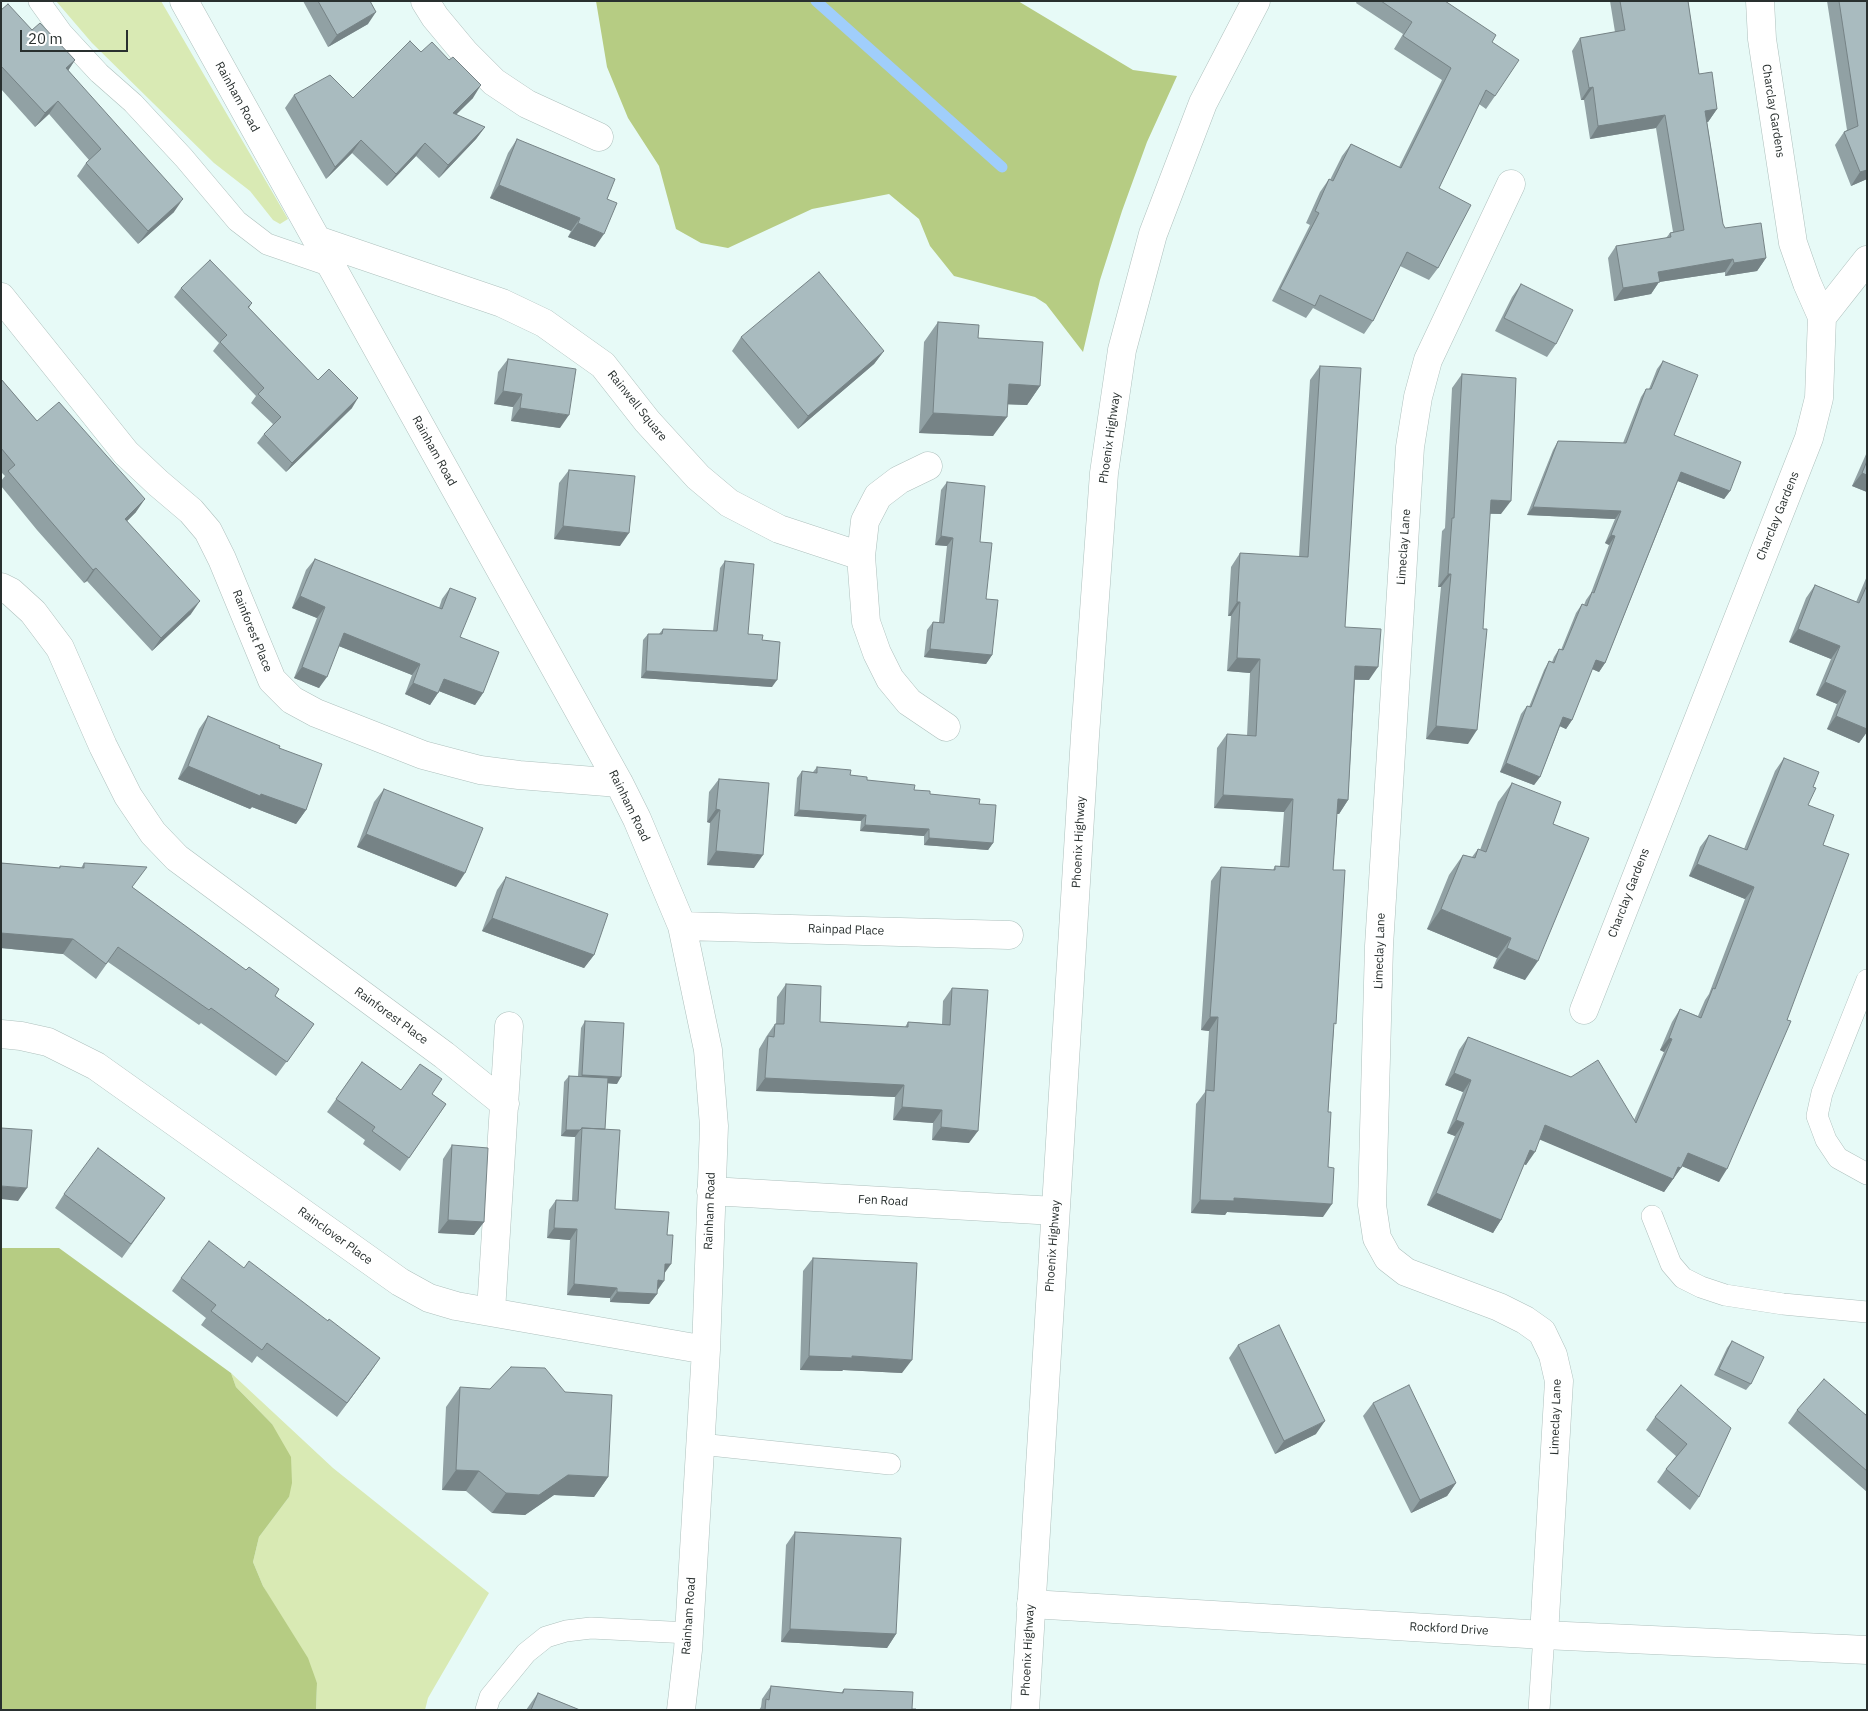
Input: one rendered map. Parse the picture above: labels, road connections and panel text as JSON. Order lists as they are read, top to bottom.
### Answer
{
  "streets": {
    "street": [
      "Rainham Road",
      "Charclay Gardens",
      "Rainwell Square",
      "Phoenix Highway",
      "Limeclay Lane",
      "Rainforest Place",
      "Rainpad Place",
      "Fen Road",
      "Rainclover Place",
      "Rockford Drive"
    ]
  },
  "crossings": [
    ["Rainham Road", "Rainwell Square"],
    ["Rainham Road", "Rainforest Place"],
    ["Rainham Road", "Rainpad Place"],
    ["Rainham Road", "Fen Road"],
    ["Rainham Road", "Rainclover Place"],
    ["Phoenix Highway", "Fen Road"],
    ["Phoenix Highway", "Rockford Drive"],
    ["Limeclay Lane", "Rockford Drive"]
  ],
  "scale_bar": "20 m"
}
